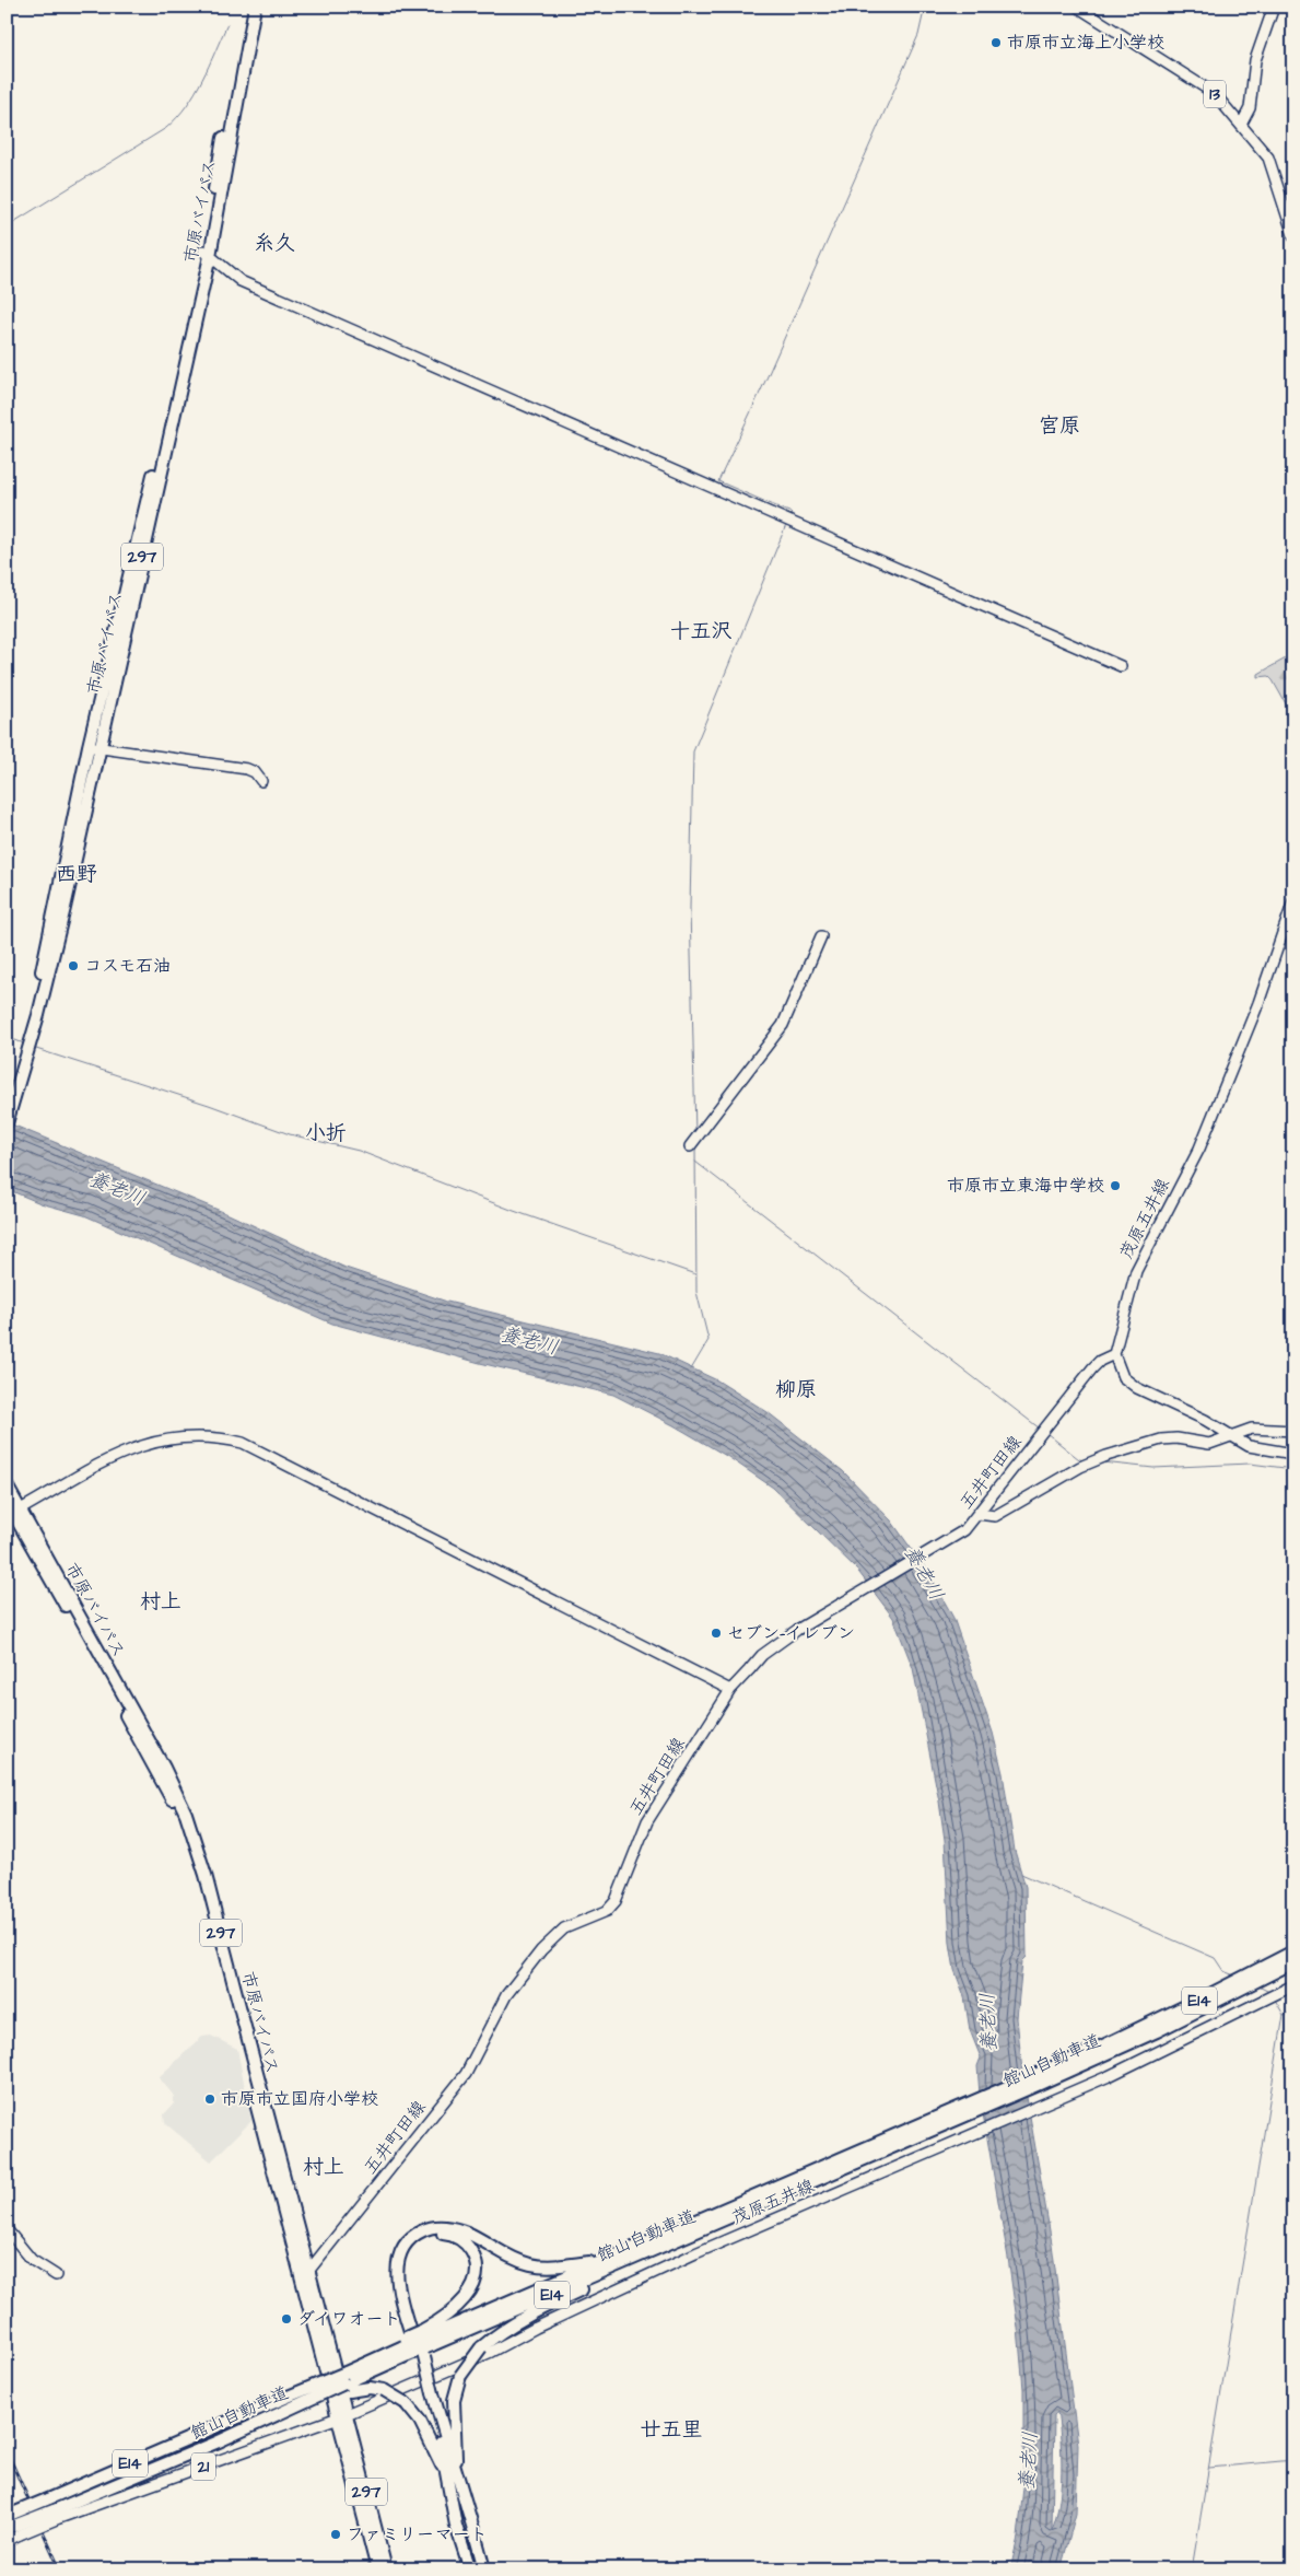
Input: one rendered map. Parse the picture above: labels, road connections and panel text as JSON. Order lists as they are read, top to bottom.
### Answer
{
  "streets": {
    "highway": [
      "市原バイパス",
      "297",
      "E14",
      "館山自動車道"
    ],
    "main road": [
      "13",
      "茂原五井線",
      "五井町田線",
      "21"
    ]
  },
  "crossings": [
    ["市原バイパス", "茂原五井線"],
    ["市原バイパス", "五井町田線"],
    ["市原バイパス", "21"],
    ["茂原五井線", "五井町田線"],
    ["茂原五井線", "21"],
    ["館山自動車道", "21"]
  ],
  "districts": [
    "糸久",
    "宮原",
    "十五沢",
    "西野",
    "小折",
    "柳原",
    "村上",
    "村上",
    "廿五里"
  ],
  "water": ["養老川"],
  "places": [
    "市原市立海上小学校",
    "コスモ石油",
    "市原市立東海中学校",
    "セブン-イレブン",
    "市原市立国府小学校",
    "ダイワオート",
    "ファミリーマート"
  ]
}
